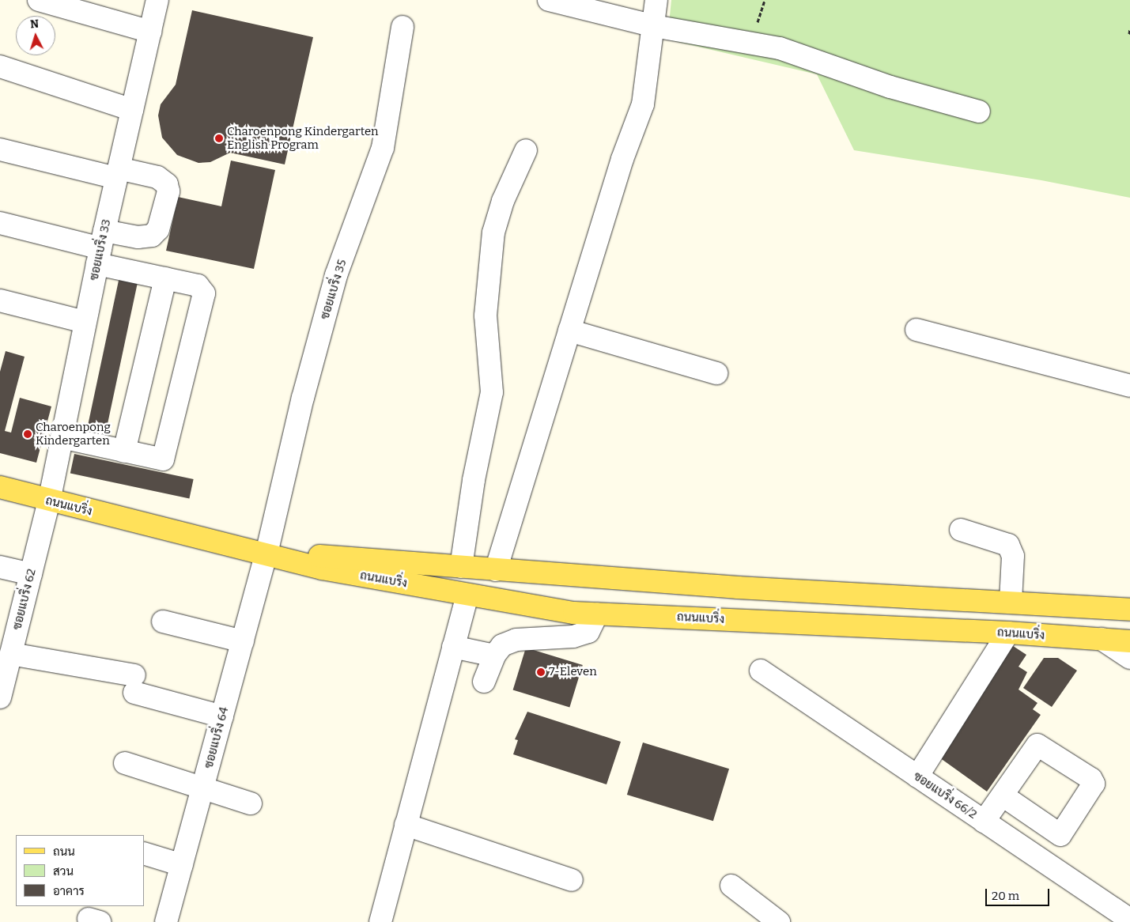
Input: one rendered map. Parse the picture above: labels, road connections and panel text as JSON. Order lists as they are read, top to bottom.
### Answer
{
  "streets": {
    "main road": ["ถนนแบริ่ง"],
    "street": [
      "ซอยแบริ่ง 33",
      "ซอยแบริ่ง 35",
      "ซอยแบริ่ง 62",
      "ซอยแบริ่ง 64",
      "ซอยแบริ่ง 66/2"
    ]
  },
  "crossings": [
    ["ซอยแบริ่ง 33", "ถนนแบริ่ง"],
    ["ซอยแบริ่ง 33", "ซอยแบริ่ง 62"],
    ["ซอยแบริ่ง 35", "ถนนแบริ่ง"],
    ["ซอยแบริ่ง 35", "ซอยแบริ่ง 64"],
    ["ถนนแบริ่ง", "ซอยแบริ่ง 62"],
    ["ถนนแบริ่ง", "ซอยแบริ่ง 64"]
  ],
  "places": ["Charoenpong Kindergarten English Program", "Charoenpong Kindergarten", "7-Eleven"],
  "legend": ["ถนน", "สวน", "อาคาร"],
  "scale_bar": "20 m",
  "north": "top"
}
